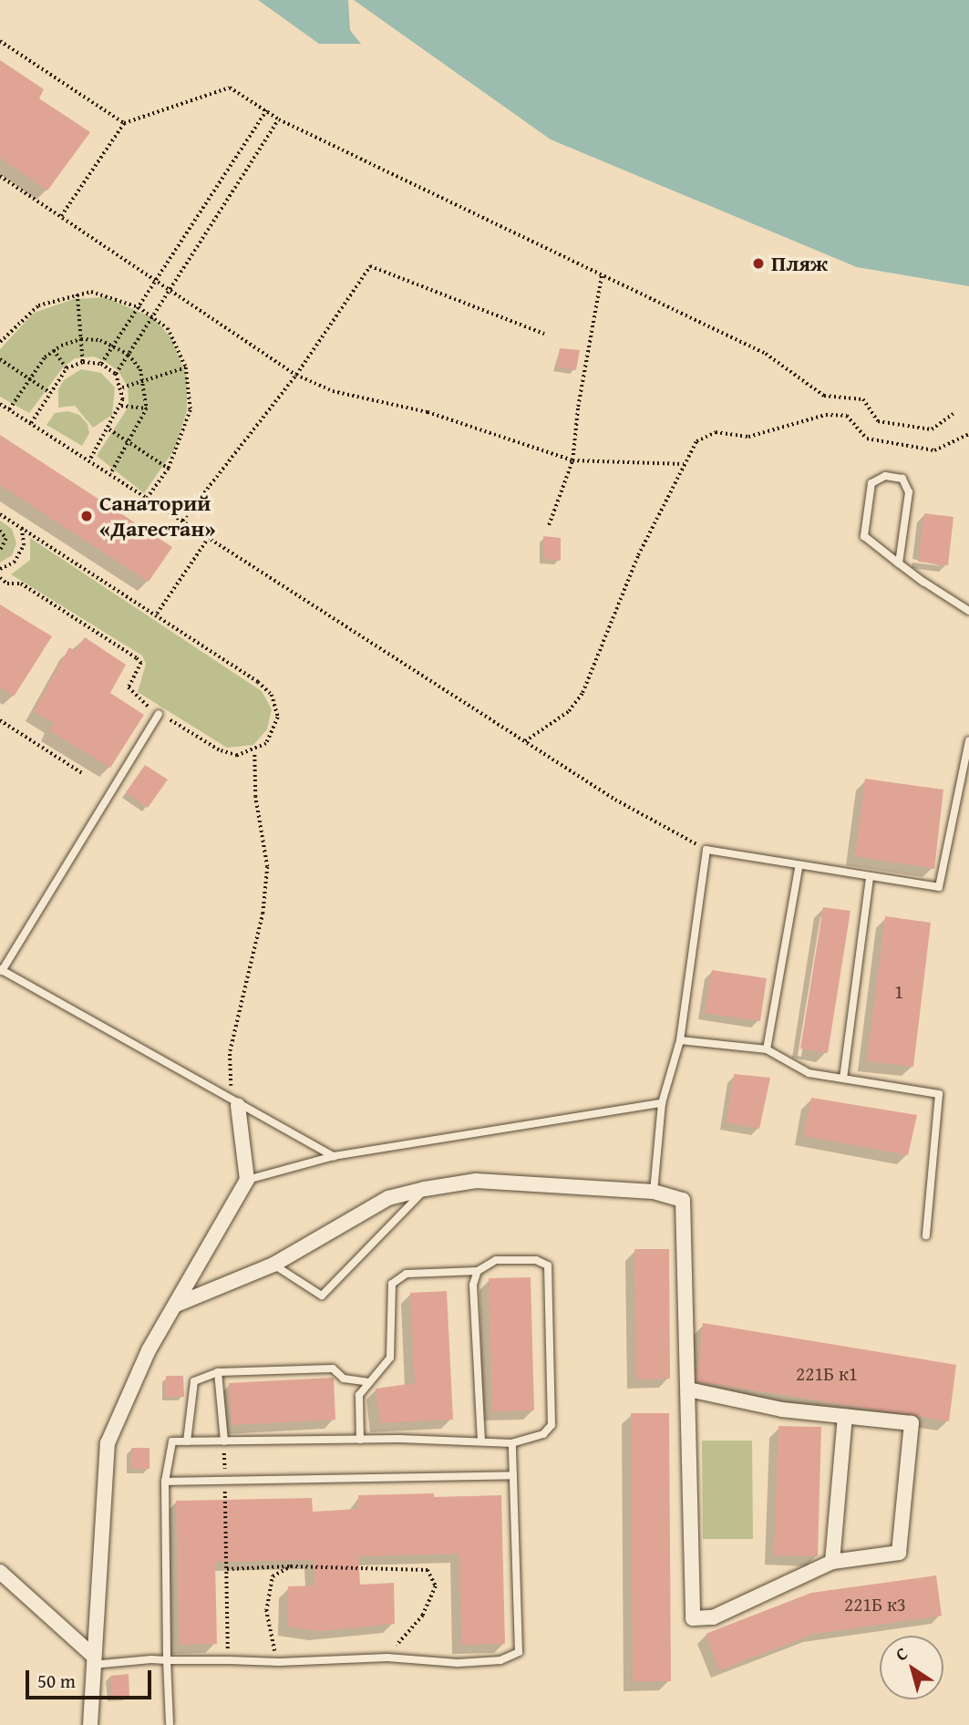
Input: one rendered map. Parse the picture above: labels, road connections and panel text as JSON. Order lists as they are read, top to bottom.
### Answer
{
  "places": ["Пляж", "Санаторий «Дагестан»"],
  "house_numbers": ["1", "221Б к1", "221Б к3"],
  "scale_bar": "50 m",
  "north": "top left"
}
